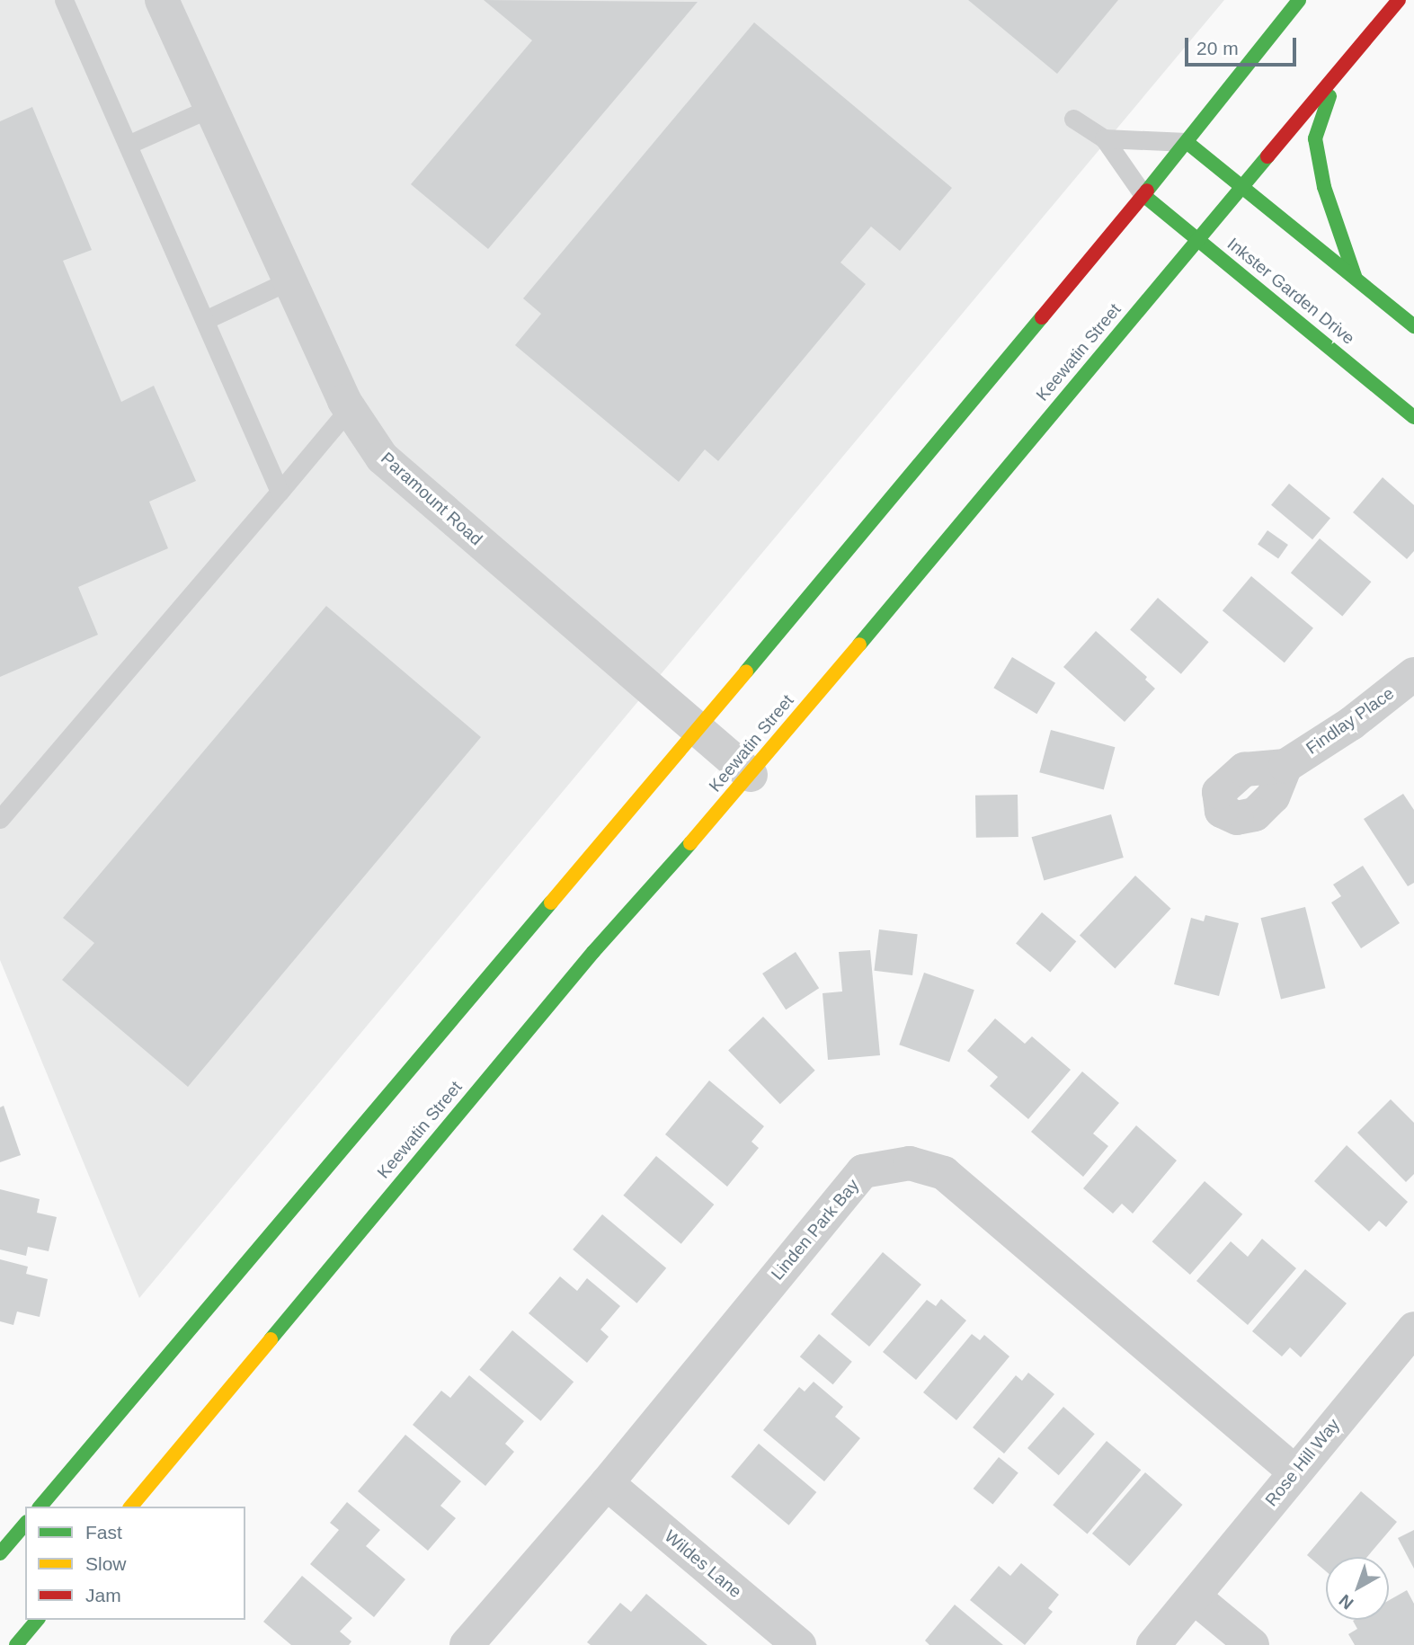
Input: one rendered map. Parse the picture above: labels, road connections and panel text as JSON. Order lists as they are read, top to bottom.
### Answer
{
  "streets": {
    "street": [
      "Inkster Garden Drive",
      "Keewatin Street",
      "Paramount Road",
      "Findlay Place",
      "Linden Park Bay",
      "Rose Hill Way",
      "Wildes Lane"
    ]
  },
  "crossings": [
    ["Inkster Garden Drive", "Keewatin Street"],
    ["Keewatin Street", "Paramount Road"],
    ["Linden Park Bay", "Rose Hill Way"],
    ["Linden Park Bay", "Wildes Lane"]
  ],
  "legend": ["Fast", "Slow", "Jam"],
  "scale_bar": "20 m",
  "north": "bottom left"
}
